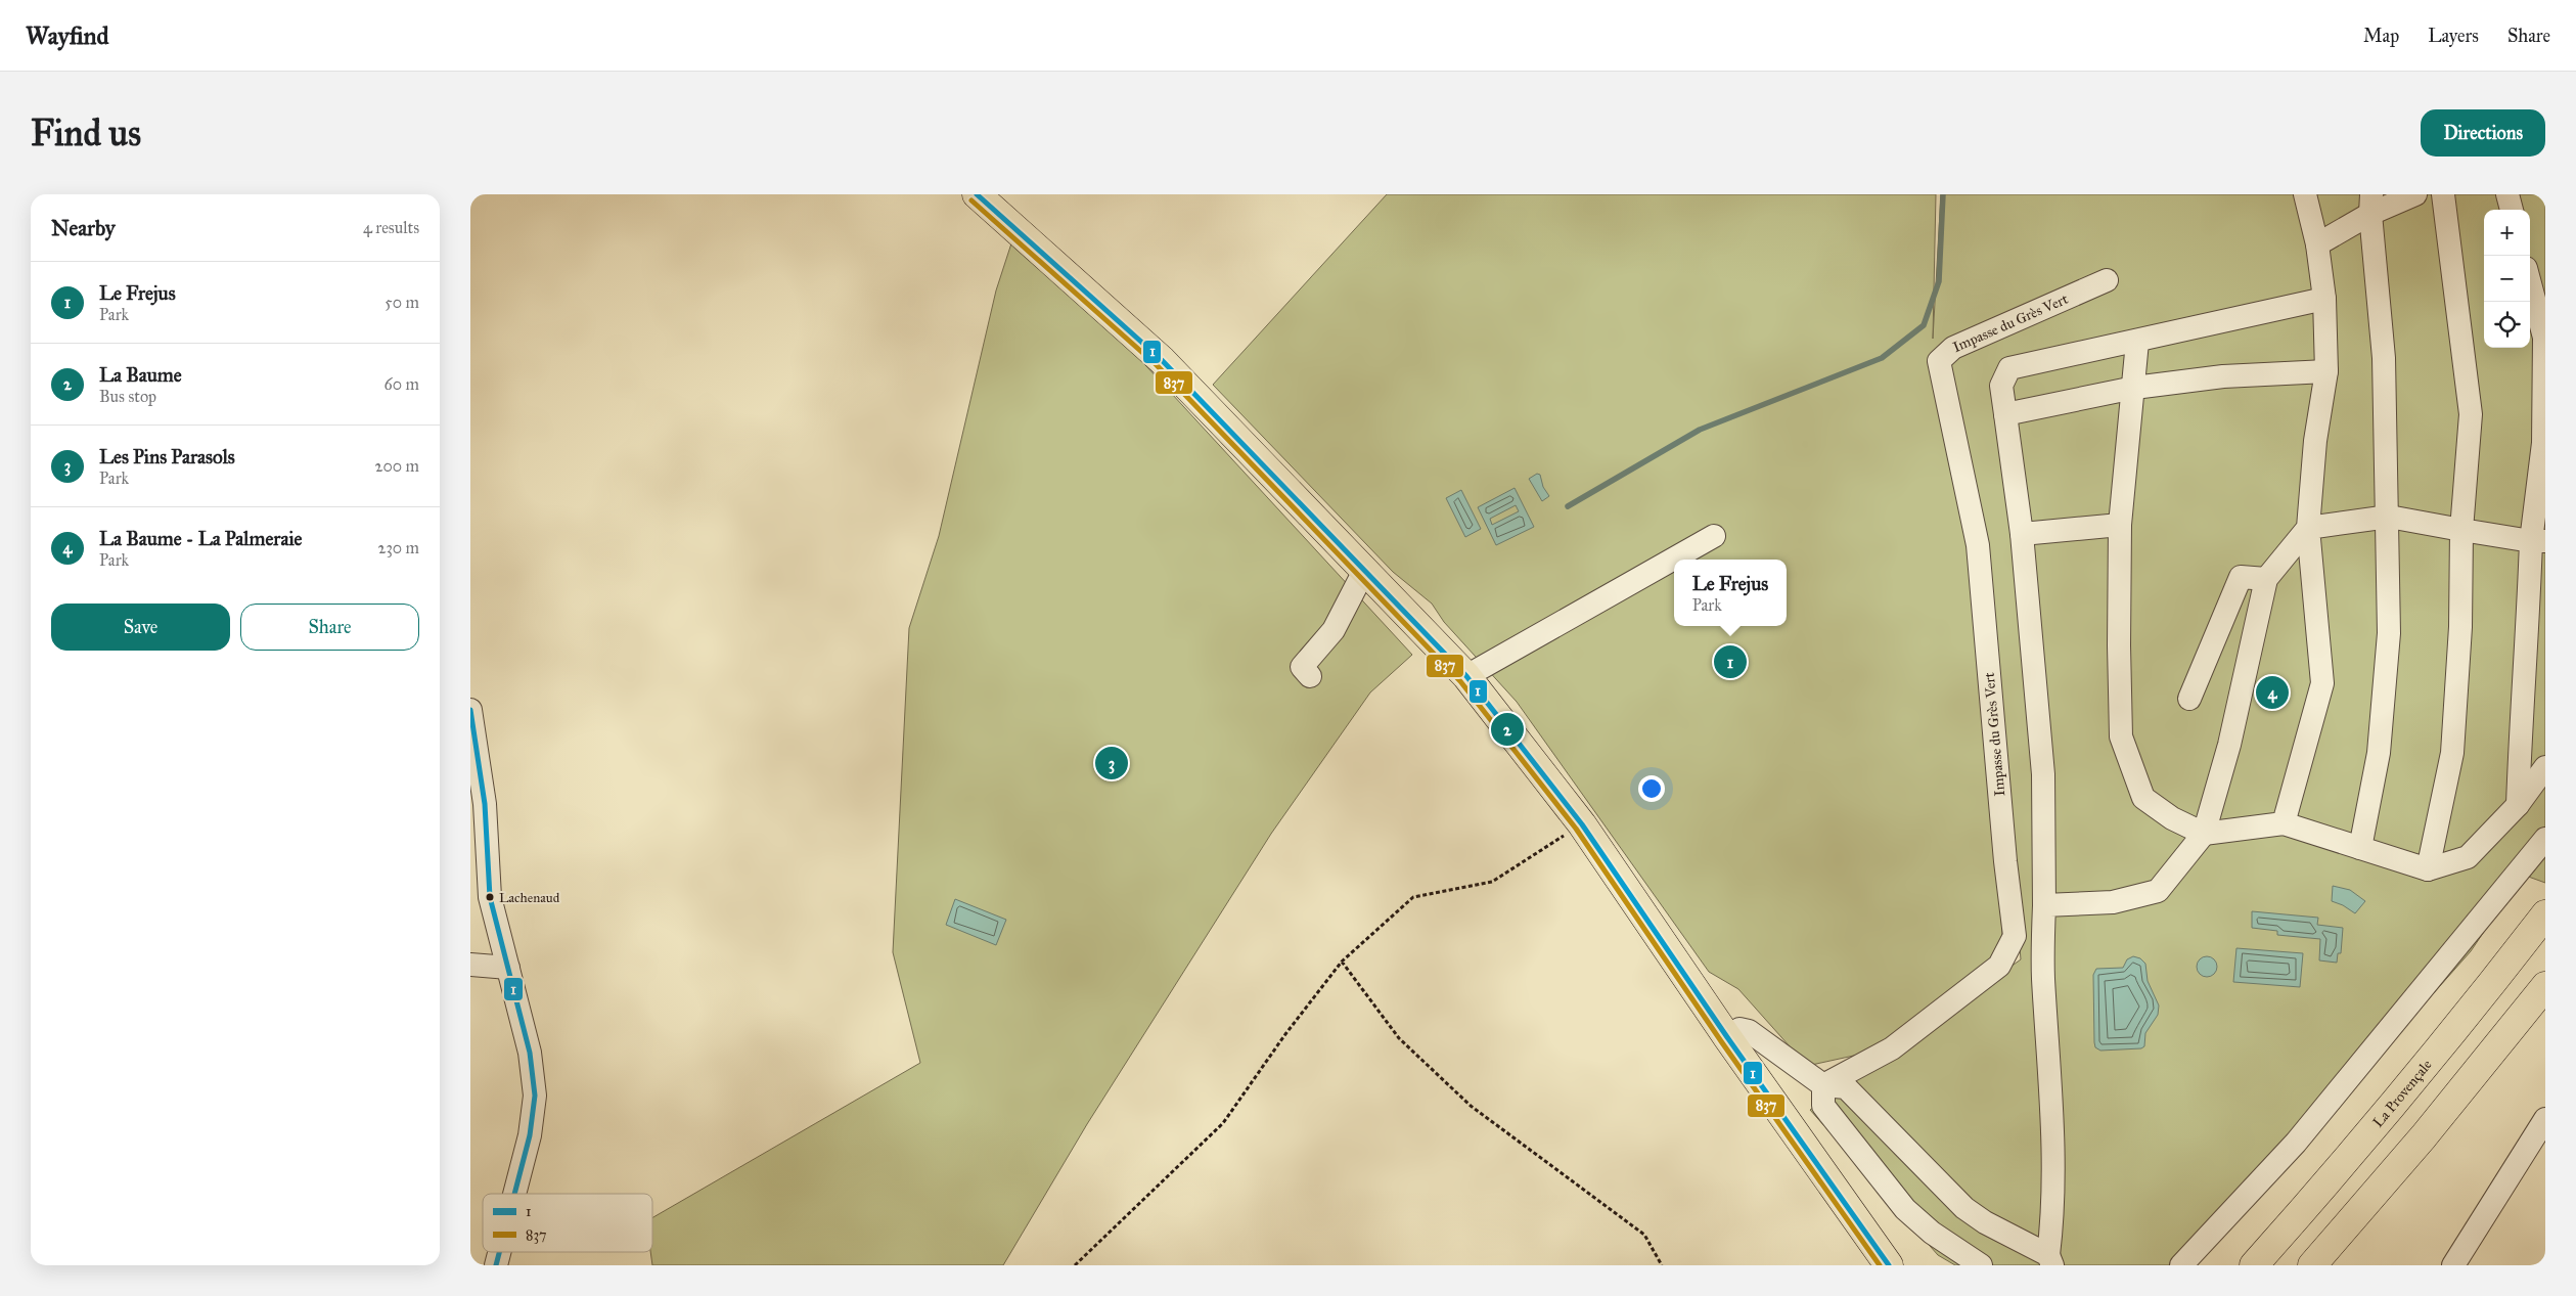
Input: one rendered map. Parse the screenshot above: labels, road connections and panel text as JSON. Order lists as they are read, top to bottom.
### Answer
{
  "streets": {
    "main road": ["La Provençale"],
    "street": ["Impasse du Grès Vert"]
  },
  "places": ["Lachenaud"],
  "lines": ["transit line 1", "transit line 837"],
  "legend": ["1", "837"],
  "page": {
    "header": "Wayfind",
    "nav": ["Map", "Layers", "Share"],
    "buttons": [
      "Directions",
      ["Save", "Share"]
    ],
    "title": "Find us",
    "heading": ["Nearby", "4 results"],
    "map_buttons": ["+", "−"],
    "list": [
      {
        "mark": "1",
        "name": "Le Frejus",
        "note": "Park",
        "value": "50 m"
      },
      {
        "mark": "2",
        "name": "La Baume",
        "note": "Bus stop",
        "value": "60 m"
      },
      {
        "mark": "3",
        "name": "Les Pins Parasols",
        "note": "Park",
        "value": "200 m"
      },
      {
        "mark": "4",
        "name": "La Baume - La Palmeraie",
        "note": "Park",
        "value": "230 m"
      }
    ],
    "popup": ["Le Frejus", "Park"],
    "pins": [
      "1",
      "4",
      "2",
      "3"
    ]
  }
}
